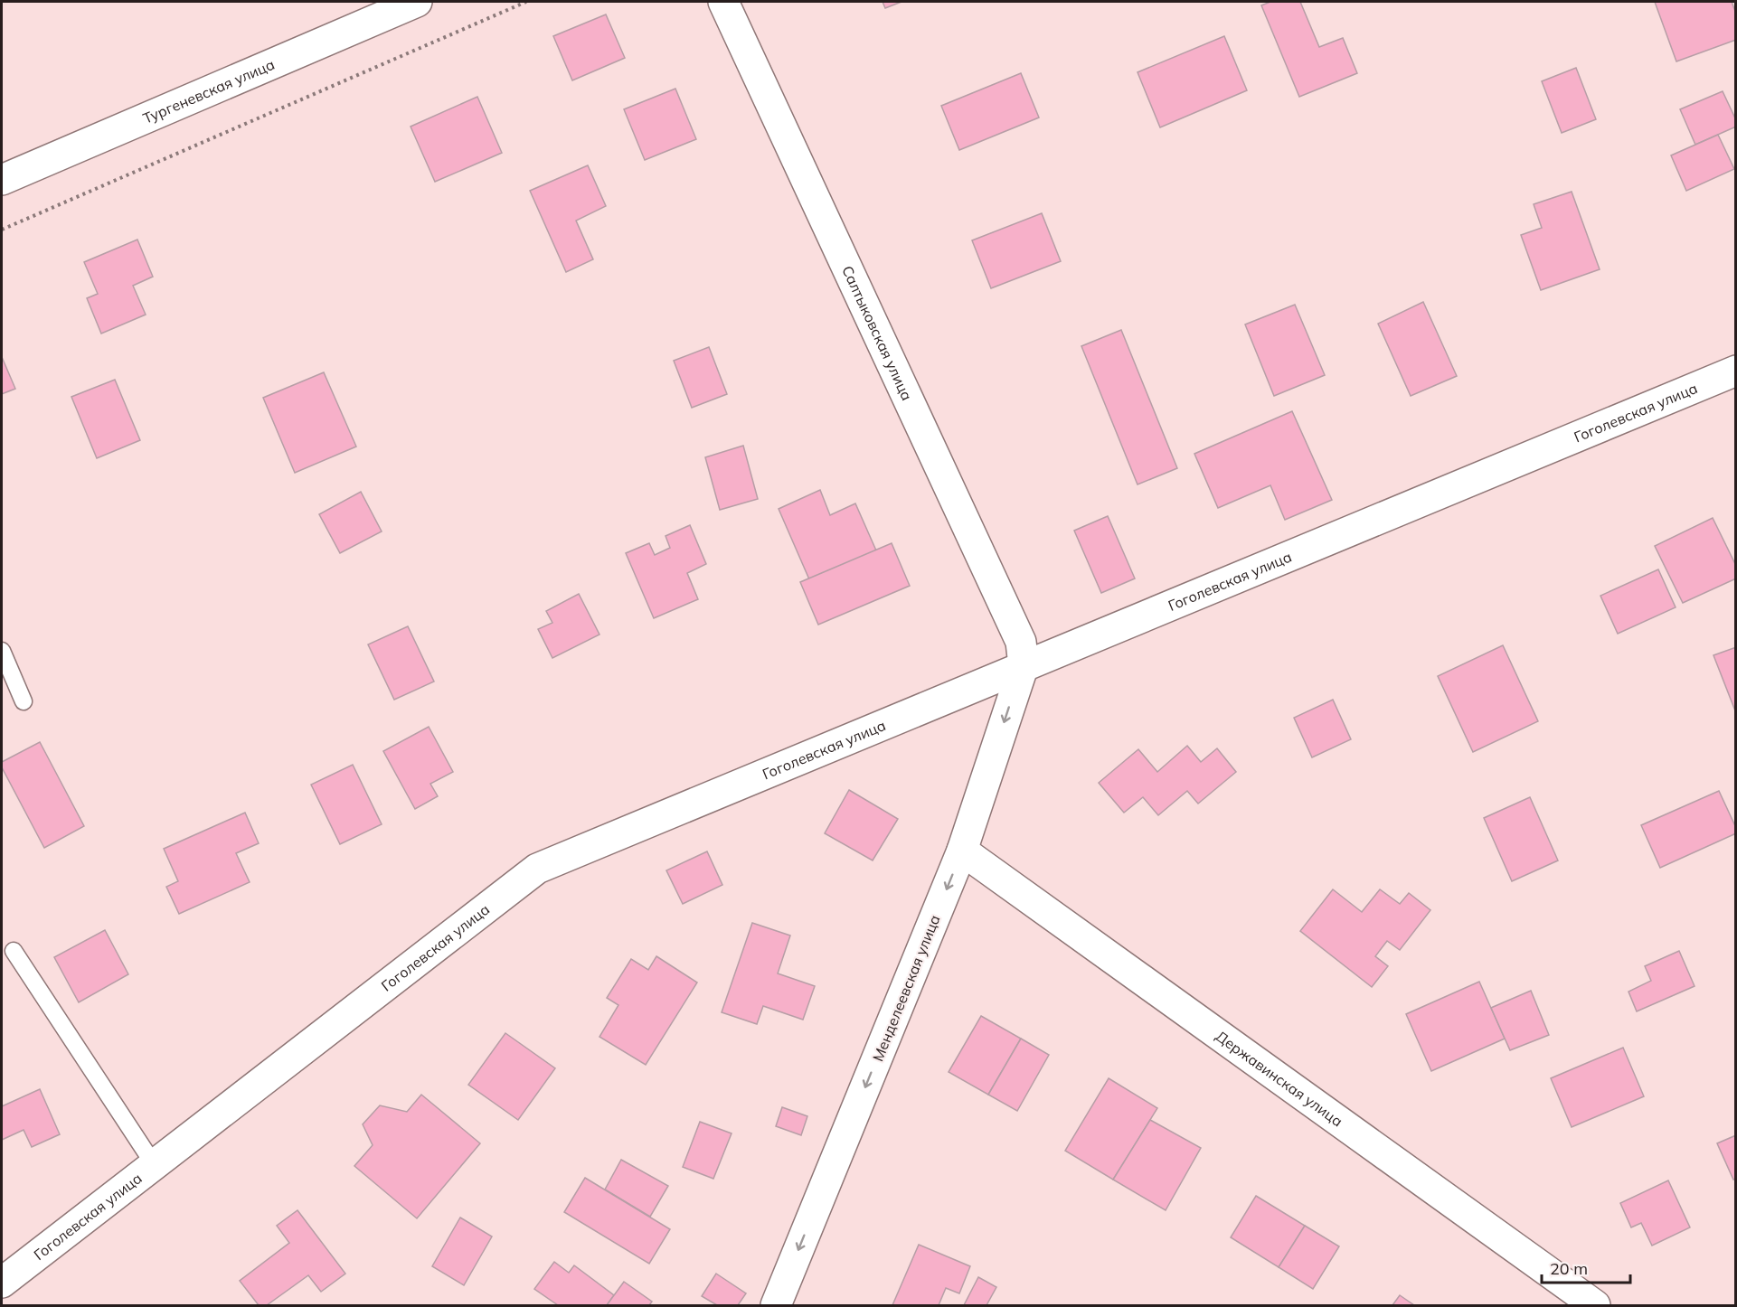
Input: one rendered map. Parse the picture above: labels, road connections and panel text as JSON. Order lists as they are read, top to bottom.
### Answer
{
  "streets": {
    "street": [
      "Тургеневская улица",
      "Салтыковская улица",
      "Гоголевская улица",
      "Менделеевская улица",
      "Державинская улица"
    ]
  },
  "crossings": [
    ["Салтыковская улица", "Гоголевская улица"],
    ["Салтыковская улица", "Менделеевская улица"],
    ["Гоголевская улица", "Менделеевская улица"],
    ["Менделеевская улица", "Державинская улица"]
  ],
  "one_way": ["Менделеевская улица"],
  "scale_bar": "20 m"
}
